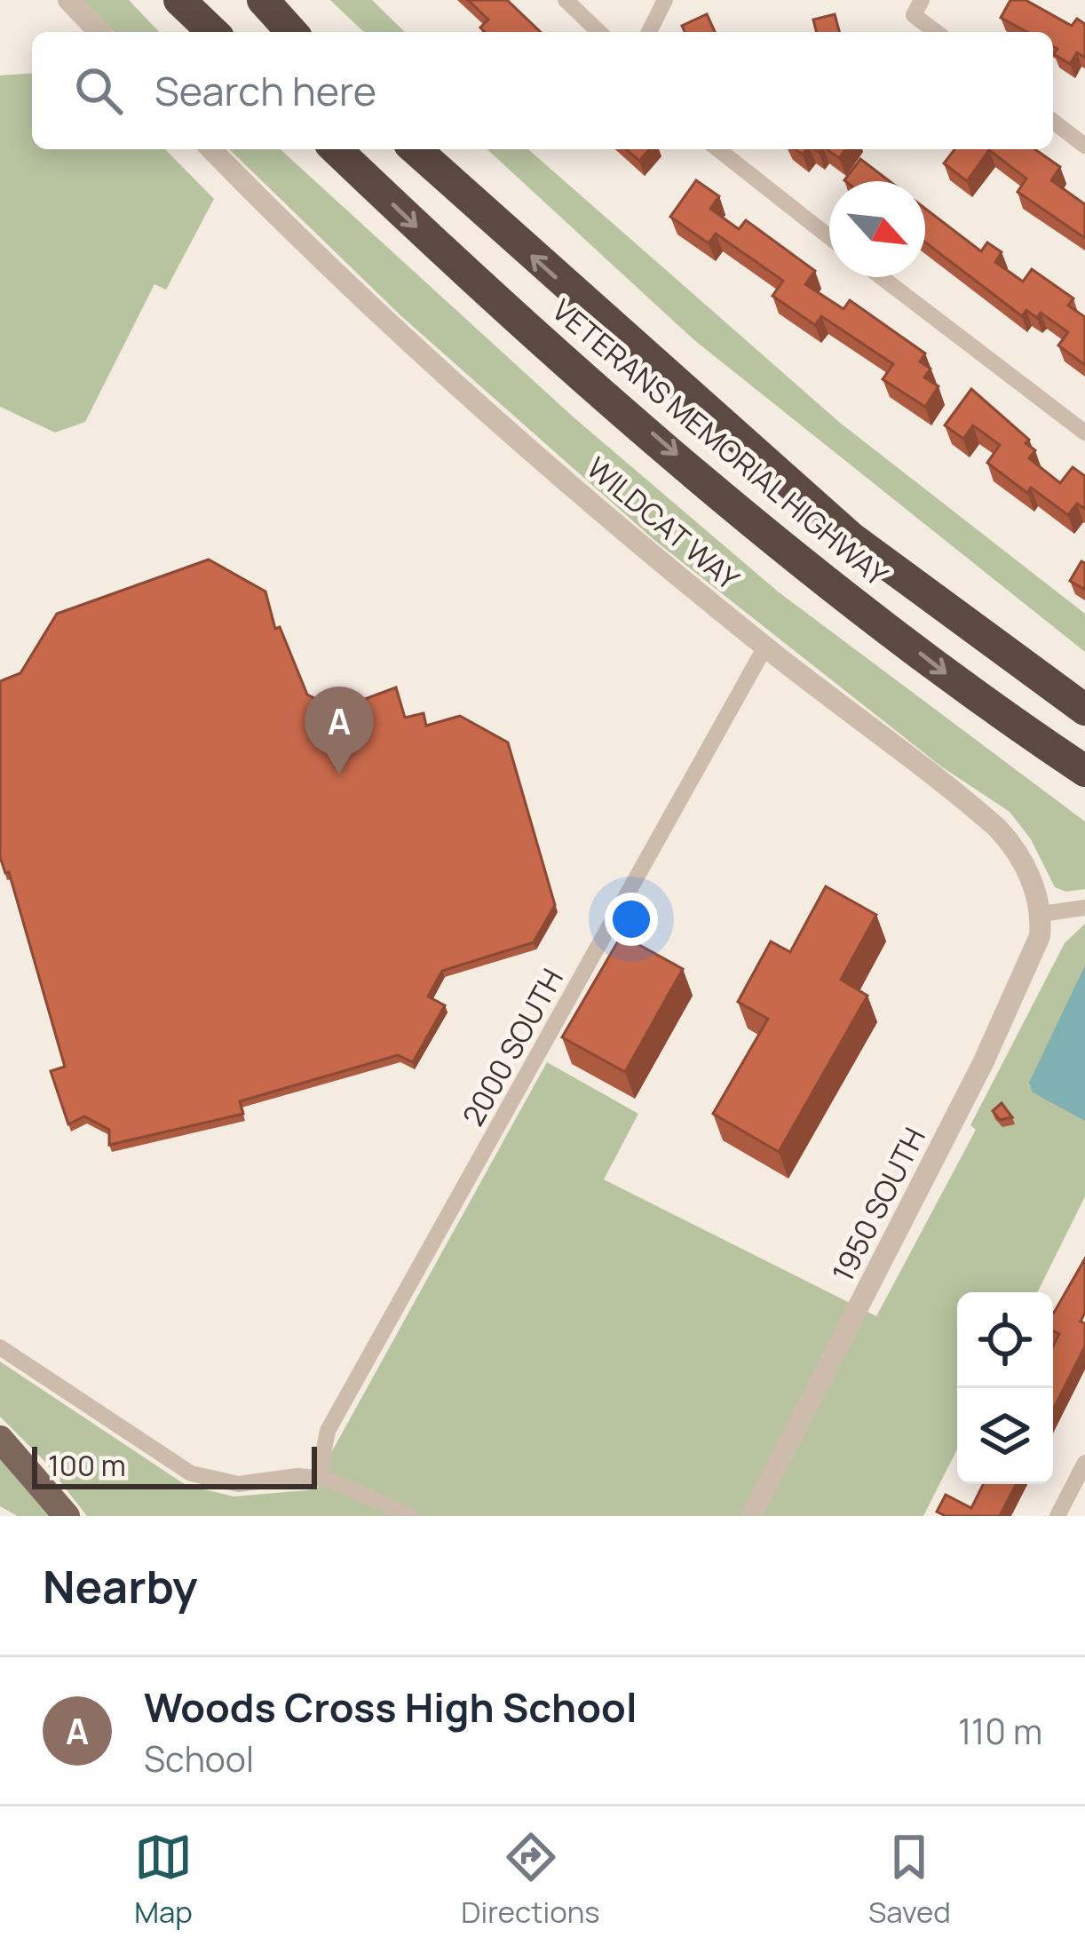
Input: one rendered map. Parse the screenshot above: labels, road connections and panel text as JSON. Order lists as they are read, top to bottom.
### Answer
{
  "streets": {
    "highway": ["VETERANS MEMORIAL HIGHWAY"],
    "street": ["WILDCAT WAY", "2000 SOUTH", "1950 SOUTH"]
  },
  "crossings": [
    ["WILDCAT WAY", "2000 SOUTH"],
    ["WILDCAT WAY", "1950 SOUTH"]
  ],
  "scale_bar": "100 m",
  "north": "bottom right",
  "page": {
    "search": "Search here",
    "pins": "A",
    "scale": "100 m",
    "heading": "Nearby",
    "list": [
      {
        "mark": "A",
        "name": "Woods Cross High School",
        "note": "School",
        "value": "110 m"
      }
    ],
    "nav": ["Map", "Directions", "Saved"]
  }
}
